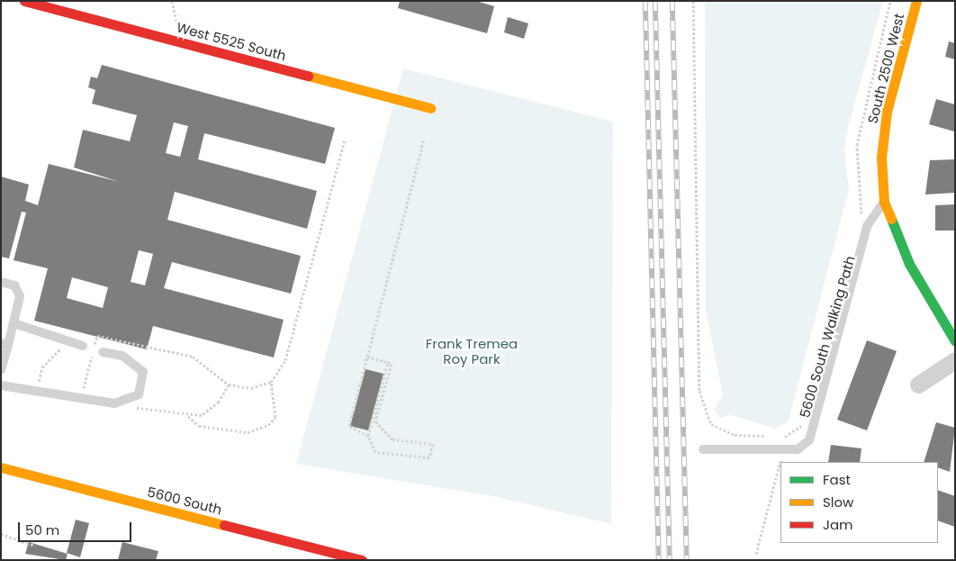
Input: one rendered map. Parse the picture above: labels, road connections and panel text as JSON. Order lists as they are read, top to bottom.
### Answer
{
  "streets": {
    "street": ["West 5525 South", "South 2500 West", "5600 South"],
    "path": ["5600 South Walking Path"]
  },
  "parks": ["Frank Tremea Roy Park"],
  "legend": ["Fast", "Slow", "Jam"],
  "scale_bar": "50 m"
}
